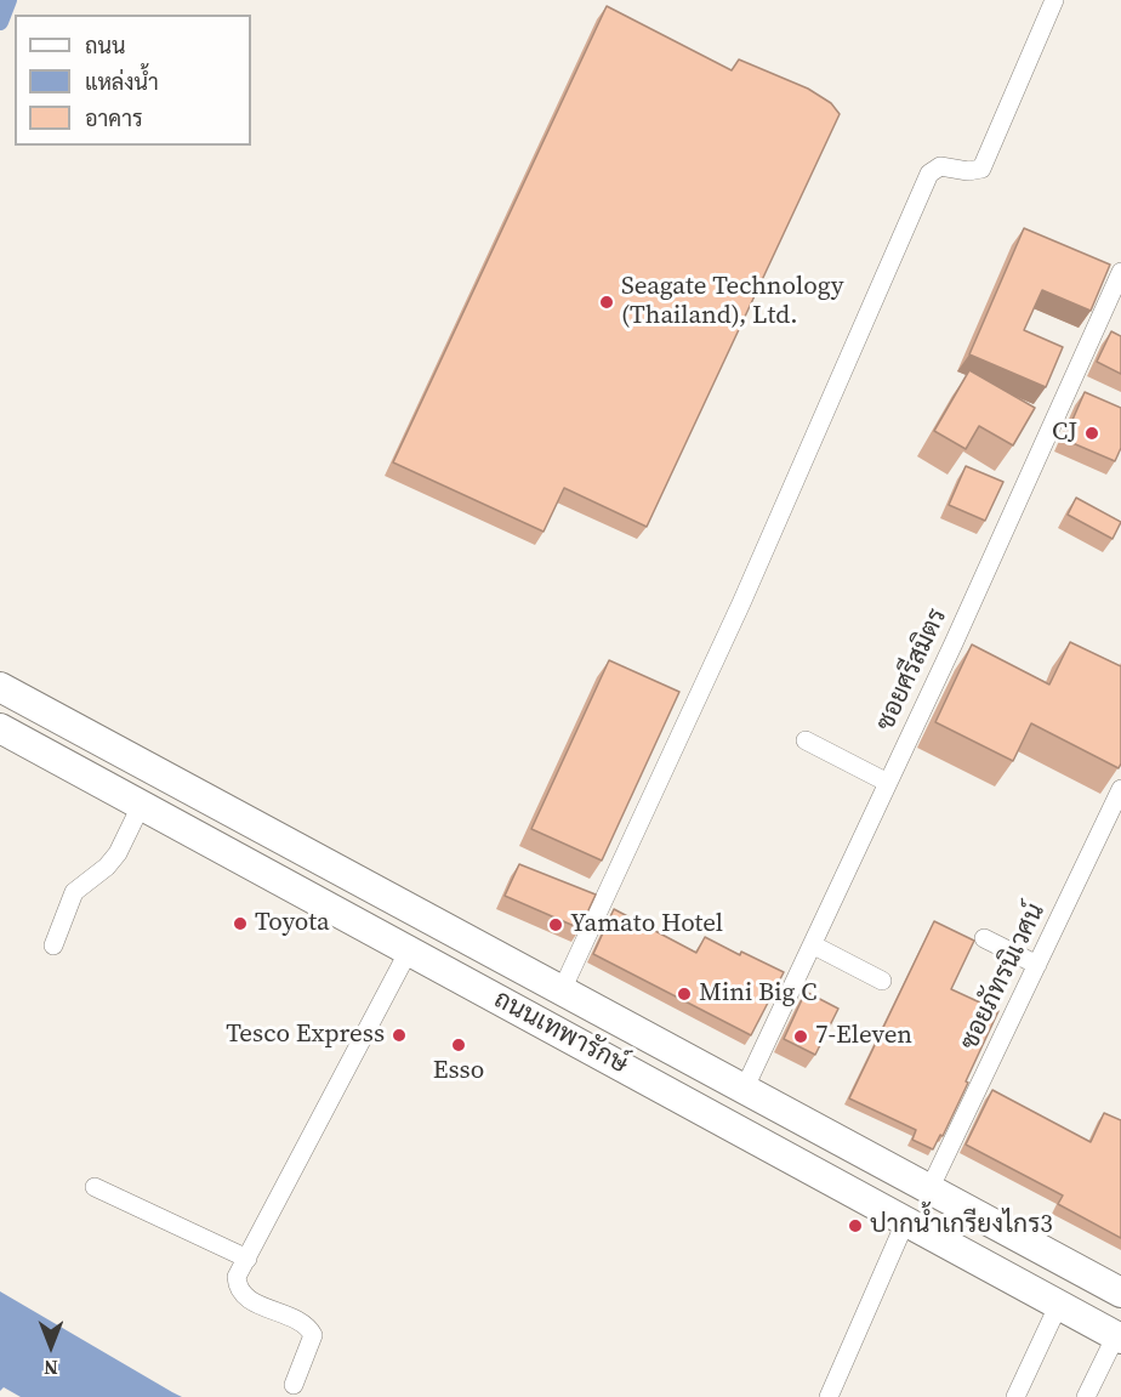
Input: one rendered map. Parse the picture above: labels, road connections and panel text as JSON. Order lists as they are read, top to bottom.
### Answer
{
  "streets": {
    "main road": ["ถนนเทพารักษ์"],
    "street": ["ซอยศรีสมิตร", "ซอยภัทรนิเวศน์"]
  },
  "crossings": [
    ["ซอยศรีสมิตร", "ถนนเทพารักษ์"],
    ["ซอยภัทรนิเวศน์", "ถนนเทพารักษ์"]
  ],
  "places": [
    "Seagate Technology (Thailand), Ltd.",
    "CJ",
    "Toyota",
    "Yamato Hotel",
    "Mini Big C",
    "Tesco Express",
    "7-Eleven",
    "Esso",
    "ปากน้ำเกรียงไกร3"
  ],
  "legend": ["ถนน", "แหล่งน้ำ", "อาคาร"],
  "north": "bottom"
}
